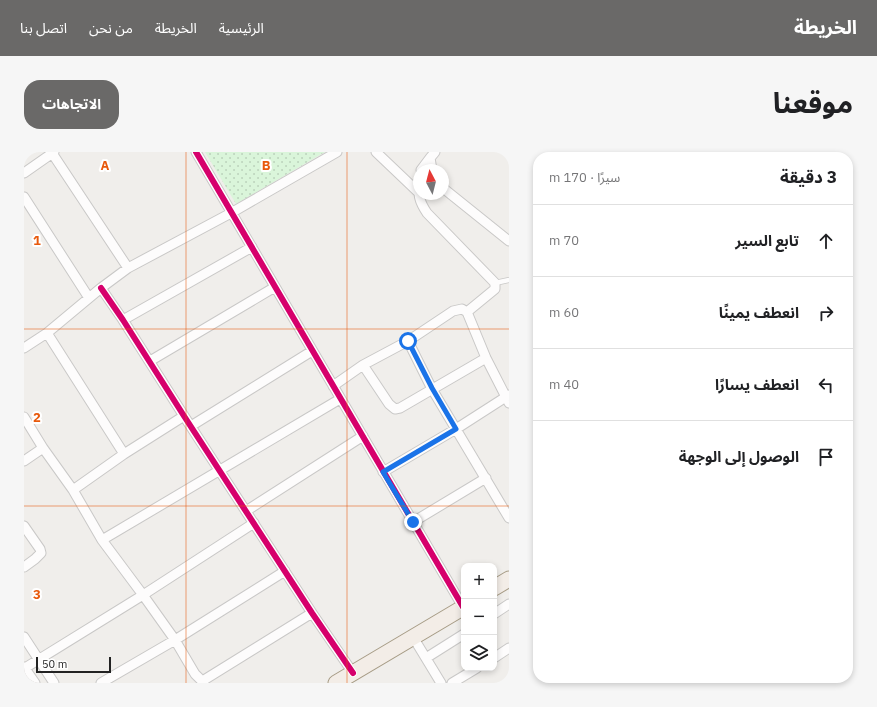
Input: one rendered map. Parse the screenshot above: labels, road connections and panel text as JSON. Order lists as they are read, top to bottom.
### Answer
{
  "scale_bar": "50 m",
  "north": "top",
  "page": {
    "header": "الخريطة",
    "nav": [
      "الرئيسية",
      "الخريطة",
      "من نحن",
      "اتصل بنا"
    ],
    "title": "موقعنا",
    "buttons": "الاتجاهات",
    "heading": ["3 دقيقة", "سيرًا · 170 m"],
    "list": [
      ["تابع السير", "70 m"],
      ["انعطف يمينًا", "60 m"],
      ["انعطف يسارًا", "40 m"],
      "الوصول إلى الوجهة"
    ],
    "map_buttons": ["+", "−"],
    "scale": "50 m"
  },
  "grid": {
    "columns": ["A", "B"],
    "rows": ["1", "2", "3"]
  }
}
